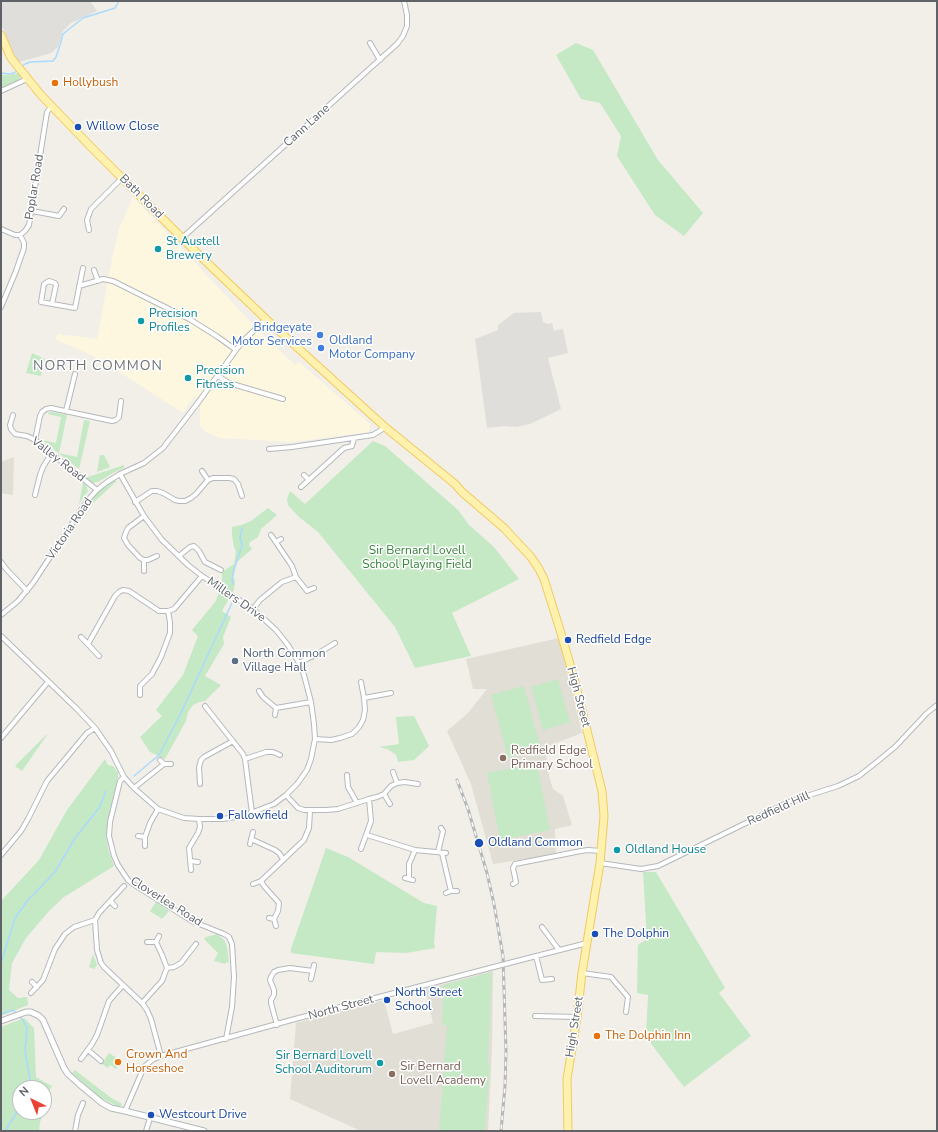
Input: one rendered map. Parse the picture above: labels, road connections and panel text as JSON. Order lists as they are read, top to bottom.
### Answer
{
  "streets": {
    "main road": ["Bath Road", "High Street"],
    "street": [
      "Cann Lane",
      "Poplar Road",
      "Valley Road",
      "Victoria Road",
      "Millers Drive",
      "Redfield Hill",
      "Cloverlea Road",
      "North Street"
    ]
  },
  "crossings": [
    ["Cann Lane", "Bath Road"],
    ["Poplar Road", "Bath Road"],
    ["Bath Road", "Victoria Road"],
    ["Bath Road", "High Street"],
    ["Valley Road", "Victoria Road"],
    ["Victoria Road", "Millers Drive"],
    ["Millers Drive", "Cloverlea Road"],
    ["High Street", "Redfield Hill"],
    ["High Street", "North Street"],
    ["Cloverlea Road", "North Street"]
  ],
  "districts": ["NORTH COMMON"],
  "parks": ["Sir Bernard Lovell School Playing Field"],
  "places": [
    "Hollybush",
    "Willow Close",
    "St Austell Brewery",
    "Precision Profiles",
    "Bridgeyate Motor Services",
    "Oldland Motor Company",
    "Precision Fitness",
    "Redfield Edge",
    "North Common Village Hall",
    "Redfield Edge Primary School",
    "Fallowfield",
    "Oldland Common",
    "Oldland House",
    "The Dolphin",
    "North Street School",
    "The Dolphin Inn",
    "Crown And Horseshoe",
    "Sir Bernard Lovell School Auditorum",
    "Sir Bernard Lovell Academy",
    "Westcourt Drive"
  ],
  "north": "top left"
}
